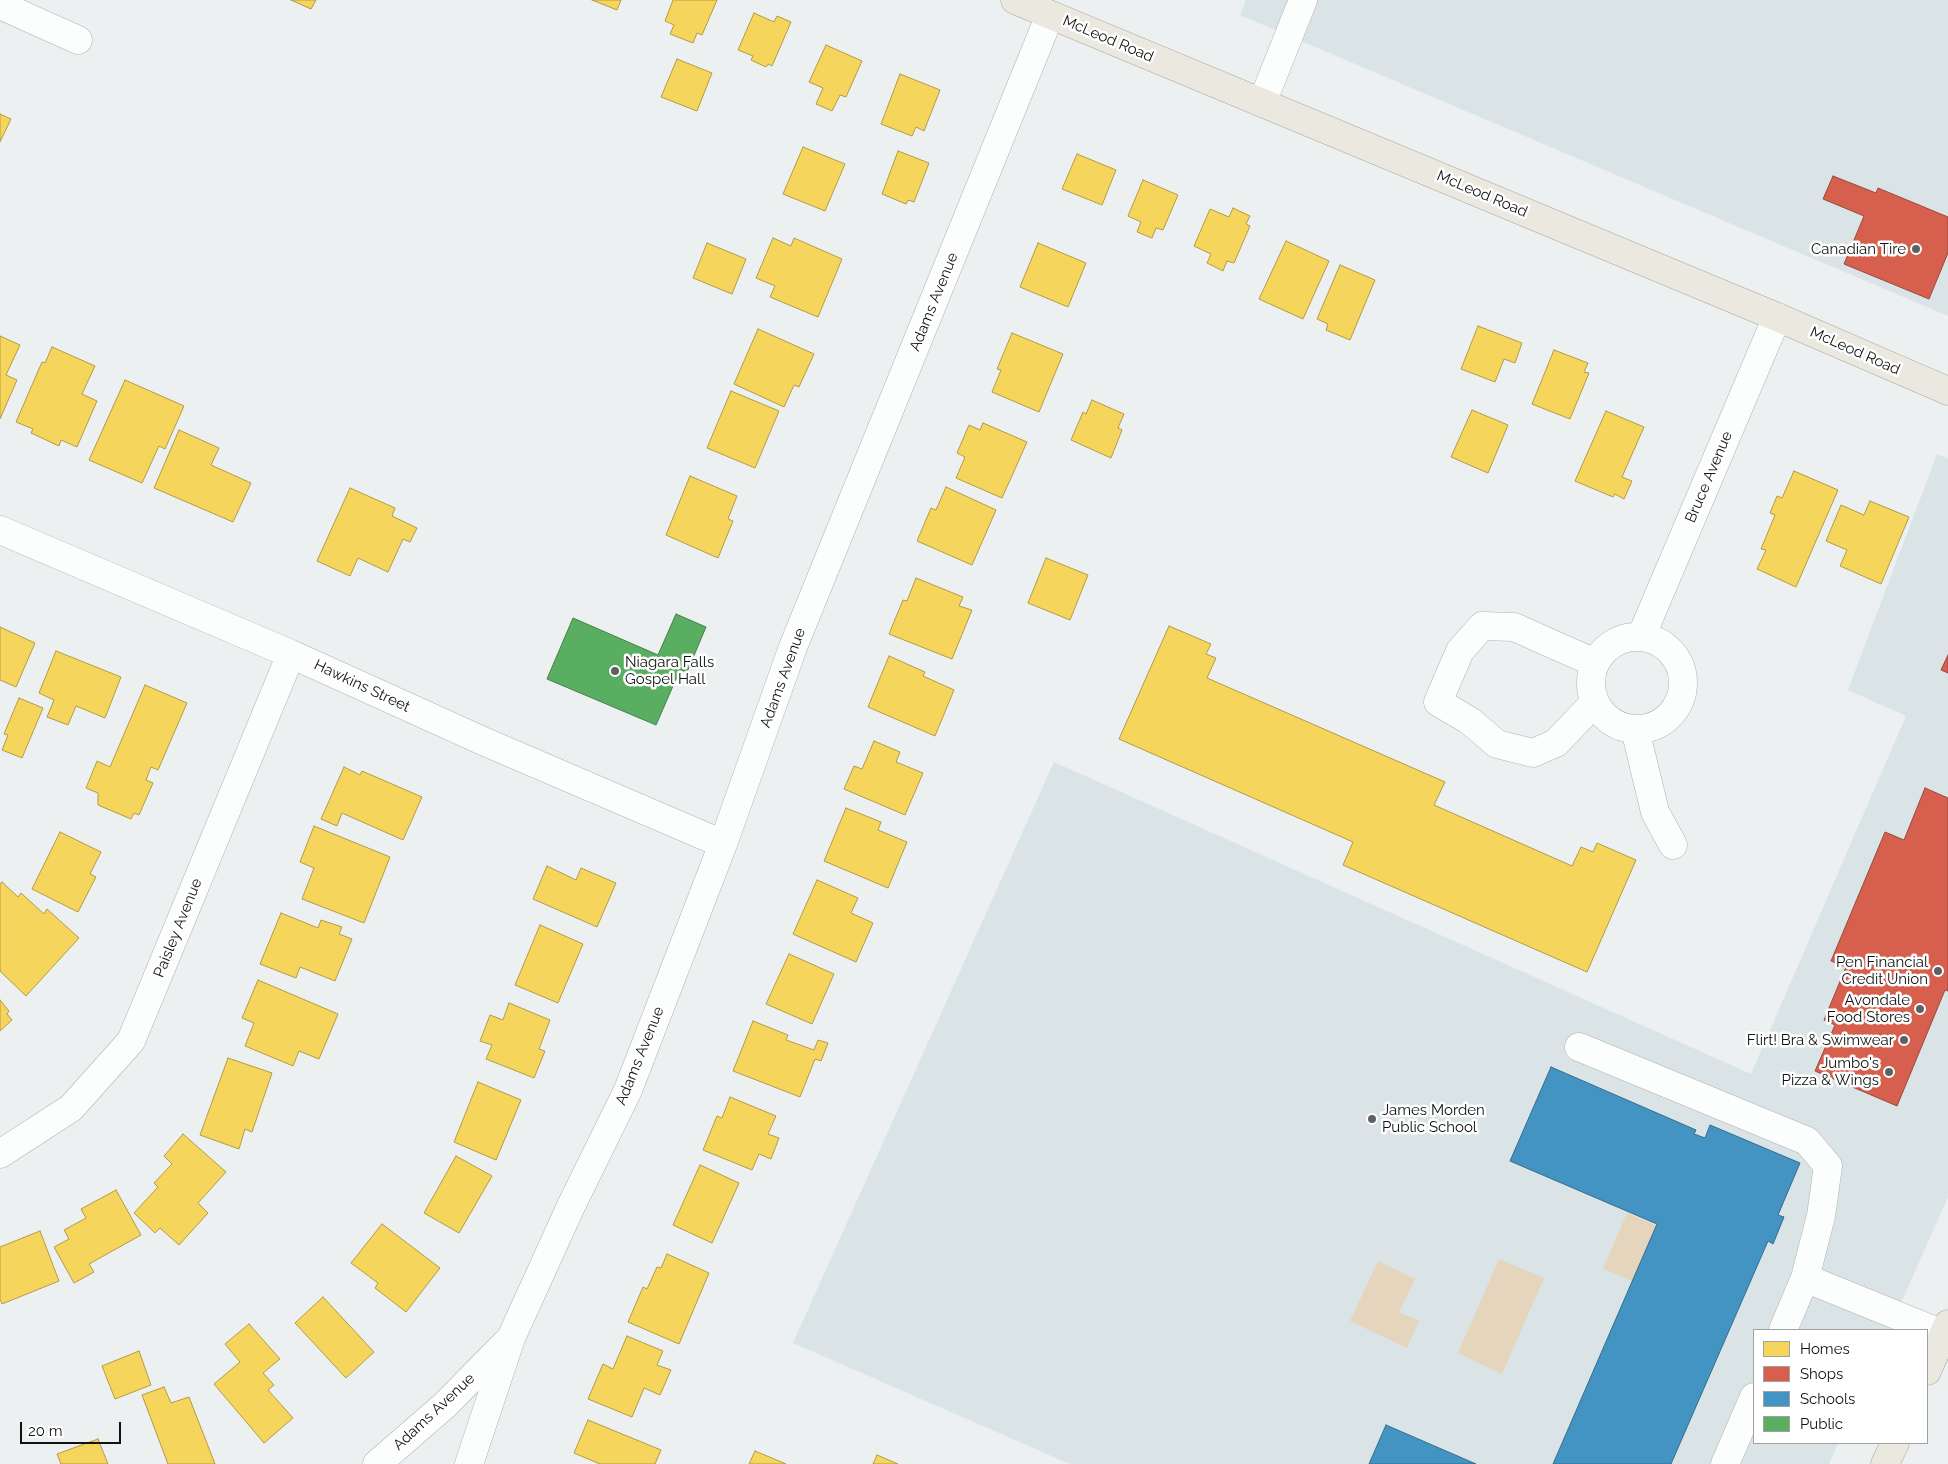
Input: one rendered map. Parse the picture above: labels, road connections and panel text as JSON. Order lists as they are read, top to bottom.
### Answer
{
  "streets": {
    "main road": ["McLeod Road"],
    "street": [
      "Adams Avenue",
      "Bruce Avenue",
      "Hawkins Street",
      "Paisley Avenue"
    ]
  },
  "crossings": [
    ["McLeod Road", "Adams Avenue"],
    ["McLeod Road", "Bruce Avenue"],
    ["Adams Avenue", "Hawkins Street"],
    ["Hawkins Street", "Paisley Avenue"]
  ],
  "places": [
    "Canadian Tire",
    "Niagara Falls Gospel Hall",
    "Pen Financial Credit Union",
    "Avondale Food Stores",
    "Flirt! Bra & Swimwear",
    "Jumbo's Pizza & Wings",
    "James Morden Public School"
  ],
  "legend": [
    "Homes",
    "Shops",
    "Schools",
    "Public"
  ],
  "scale_bar": "20 m"
}
